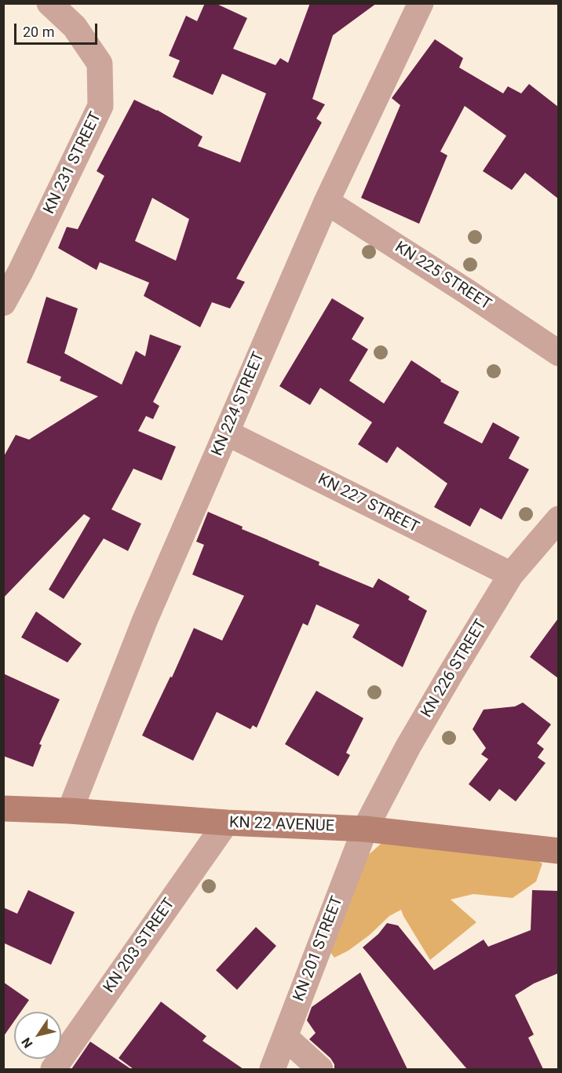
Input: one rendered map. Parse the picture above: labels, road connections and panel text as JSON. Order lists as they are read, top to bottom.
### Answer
{
  "streets": {
    "street": [
      "KN 231 STREET",
      "KN 225 STREET",
      "KN 224 STREET",
      "KN 227 STREET",
      "KN 226 STREET",
      "KN 22 AVENUE",
      "KN 203 STREET",
      "KN 201 STREET"
    ]
  },
  "crossings": [
    ["KN 225 STREET", "KN 224 STREET"],
    ["KN 224 STREET", "KN 227 STREET"],
    ["KN 224 STREET", "KN 22 AVENUE"],
    ["KN 227 STREET", "KN 226 STREET"],
    ["KN 226 STREET", "KN 22 AVENUE"],
    ["KN 226 STREET", "KN 201 STREET"],
    ["KN 22 AVENUE", "KN 203 STREET"],
    ["KN 22 AVENUE", "KN 201 STREET"]
  ],
  "scale_bar": "20 m",
  "north": "bottom left"
}
